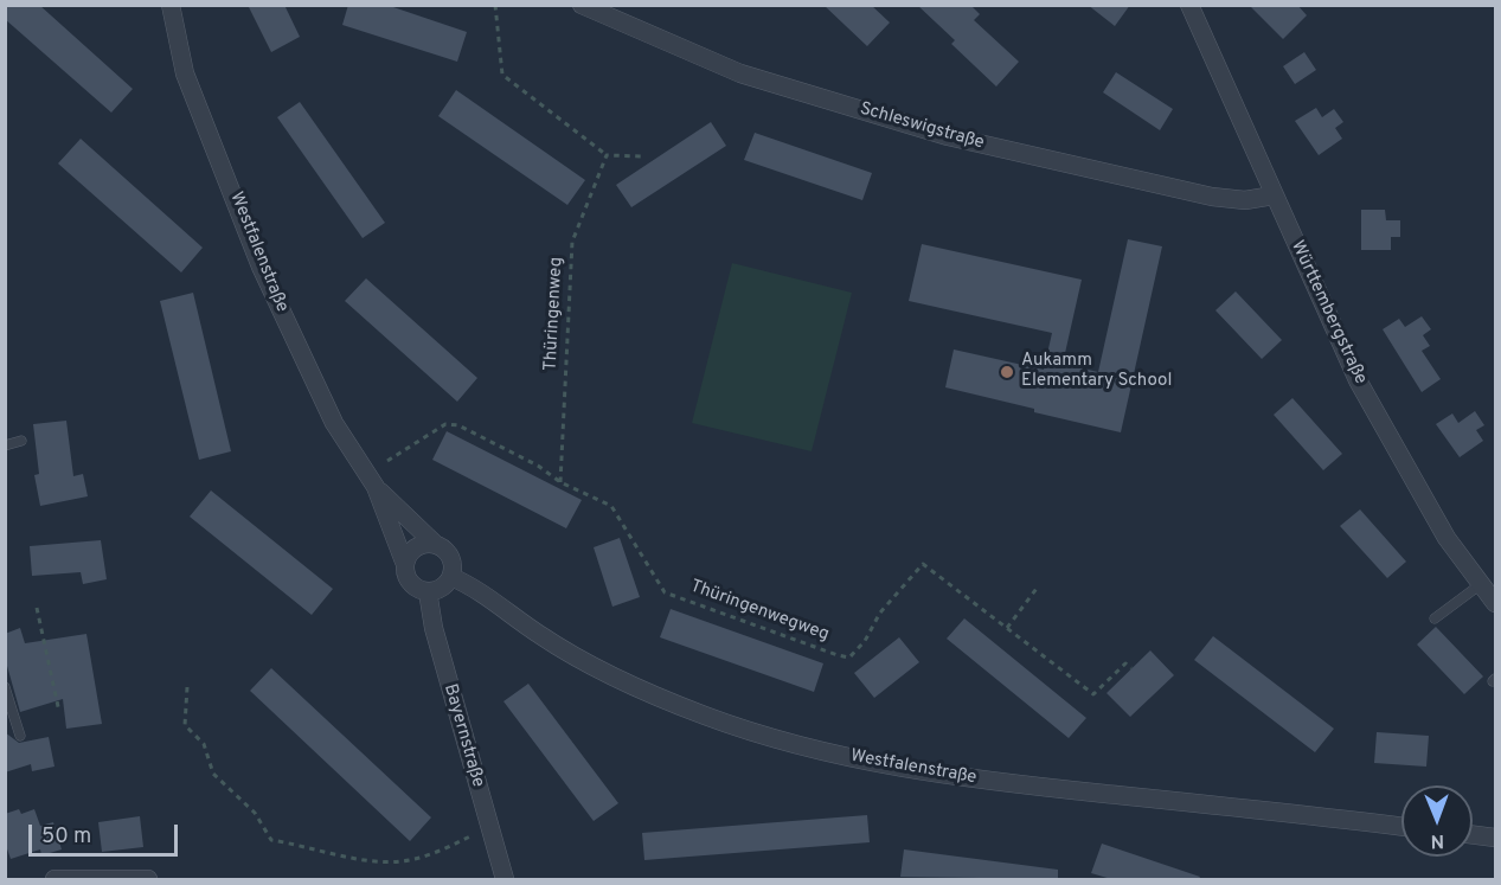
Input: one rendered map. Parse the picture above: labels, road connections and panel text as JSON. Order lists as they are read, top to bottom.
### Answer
{
  "streets": {
    "street": [
      "Schleswigstraße",
      "Westfalenstraße",
      "Württembergstraße",
      "Bayernstraße"
    ],
    "path": ["Thüringenweg", "Thüringenwegweg"]
  },
  "crossings": [
    ["Schleswigstraße", "Württembergstraße"],
    ["Westfalenstraße", "Bayernstraße"],
    ["Thüringenweg", "Thüringenwegweg"]
  ],
  "places": ["Aukamm Elementary School"],
  "scale_bar": "50 m",
  "north": "bottom"
}
